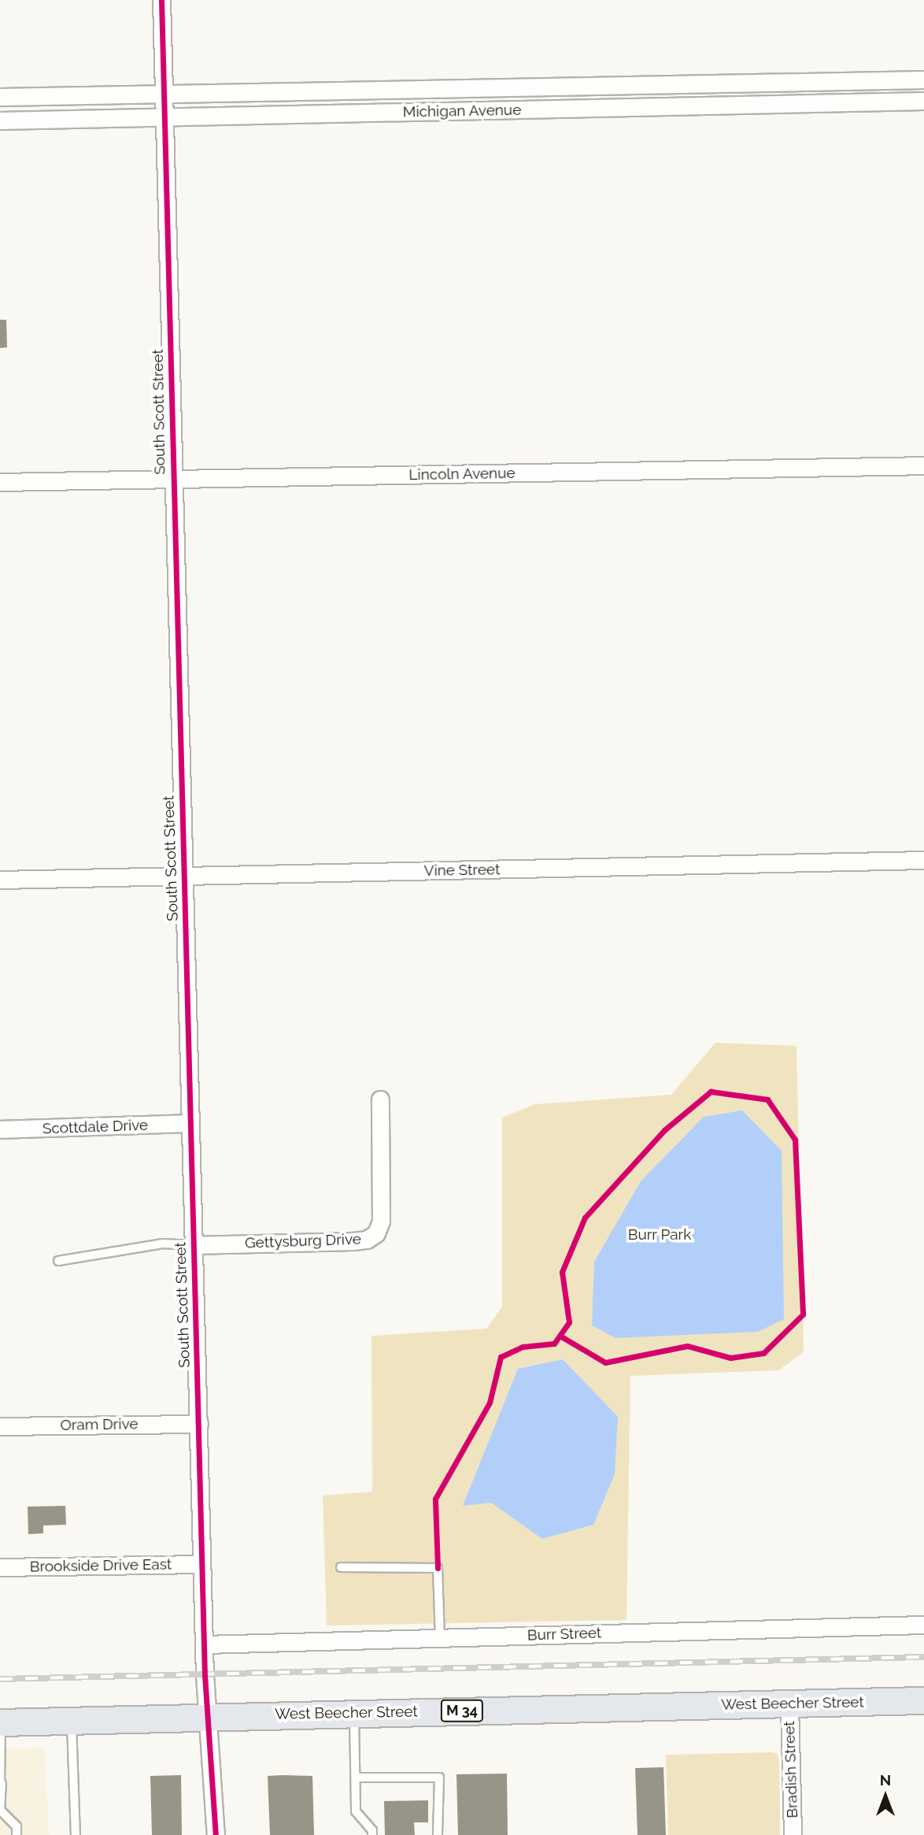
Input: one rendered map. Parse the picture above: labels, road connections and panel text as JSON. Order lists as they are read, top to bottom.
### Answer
{
  "streets": {
    "main road": ["West Beecher Street", "M 34"],
    "street": [
      "Michigan Avenue",
      "South Scott Street",
      "Lincoln Avenue",
      "Vine Street",
      "Scottdale Drive",
      "Gettysburg Drive",
      "Oram Drive",
      "Brookside Drive East",
      "Burr Street",
      "Bradish Street"
    ]
  },
  "crossings": [
    ["Michigan Avenue", "South Scott Street"],
    ["South Scott Street", "Lincoln Avenue"],
    ["South Scott Street", "Vine Street"],
    ["South Scott Street", "Scottdale Drive"],
    ["South Scott Street", "Gettysburg Drive"],
    ["South Scott Street", "Oram Drive"],
    ["South Scott Street", "Brookside Drive East"],
    ["South Scott Street", "Burr Street"],
    ["South Scott Street", "West Beecher Street"],
    ["West Beecher Street", "Bradish Street"]
  ],
  "parks": ["Burr Park"],
  "north": "top"
}
